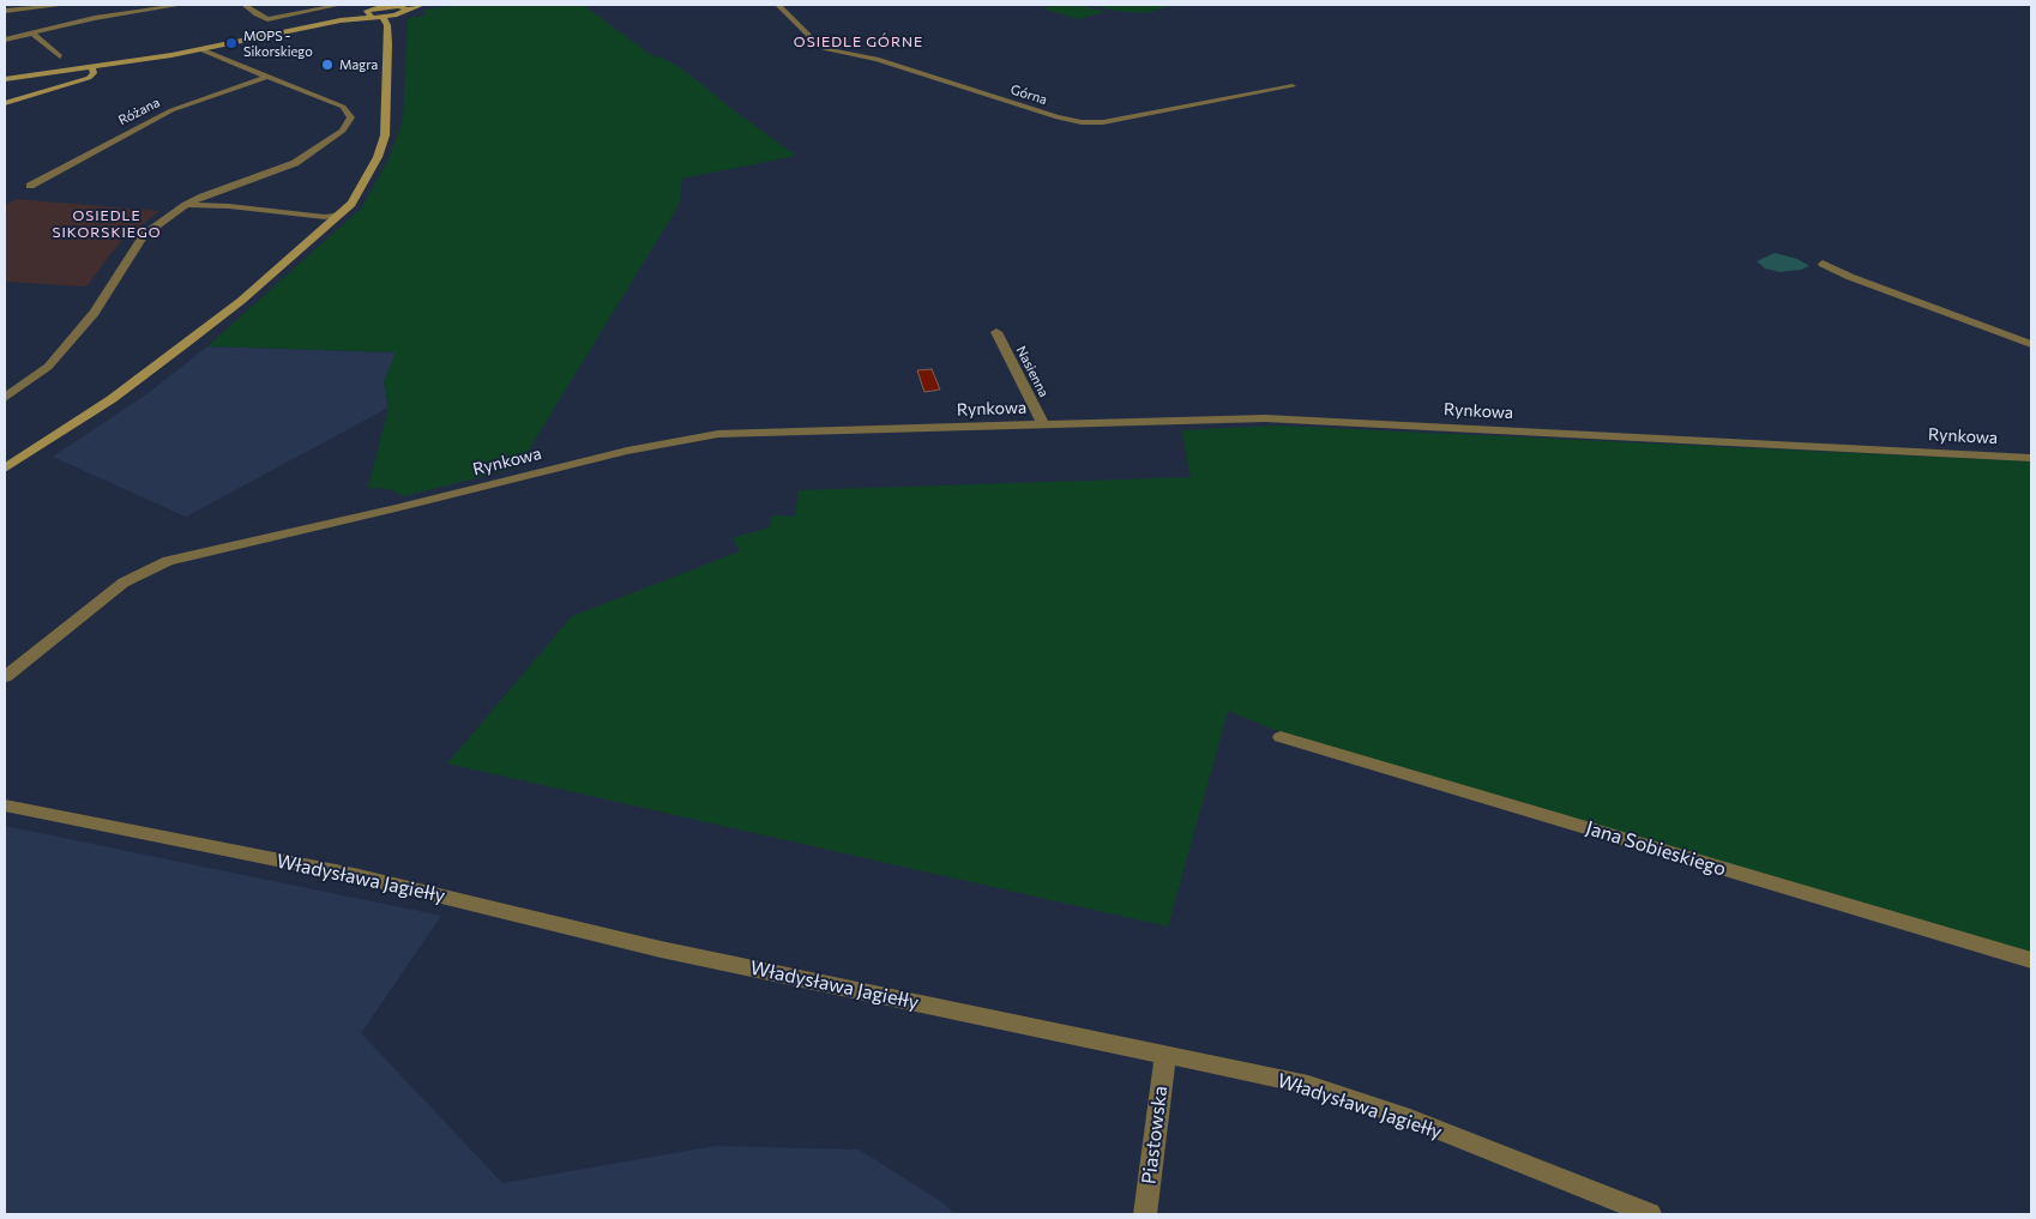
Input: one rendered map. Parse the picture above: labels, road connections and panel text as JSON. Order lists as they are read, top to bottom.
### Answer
{
  "streets": {
    "street": [
      "Górna",
      "Różana",
      "Nasienna",
      "Rynkowa",
      "Jana Sobieskiego",
      "Władysława Jagiełły",
      "Piastowska"
    ]
  },
  "crossings": [
    ["Nasienna", "Rynkowa"],
    ["Władysława Jagiełły", "Piastowska"]
  ],
  "districts": ["OSIEDLE GÓRNE", "OSIEDLE SIKORSKIEGO"],
  "places": ["MOPS - Sikorskiego", "Magra"]
}
